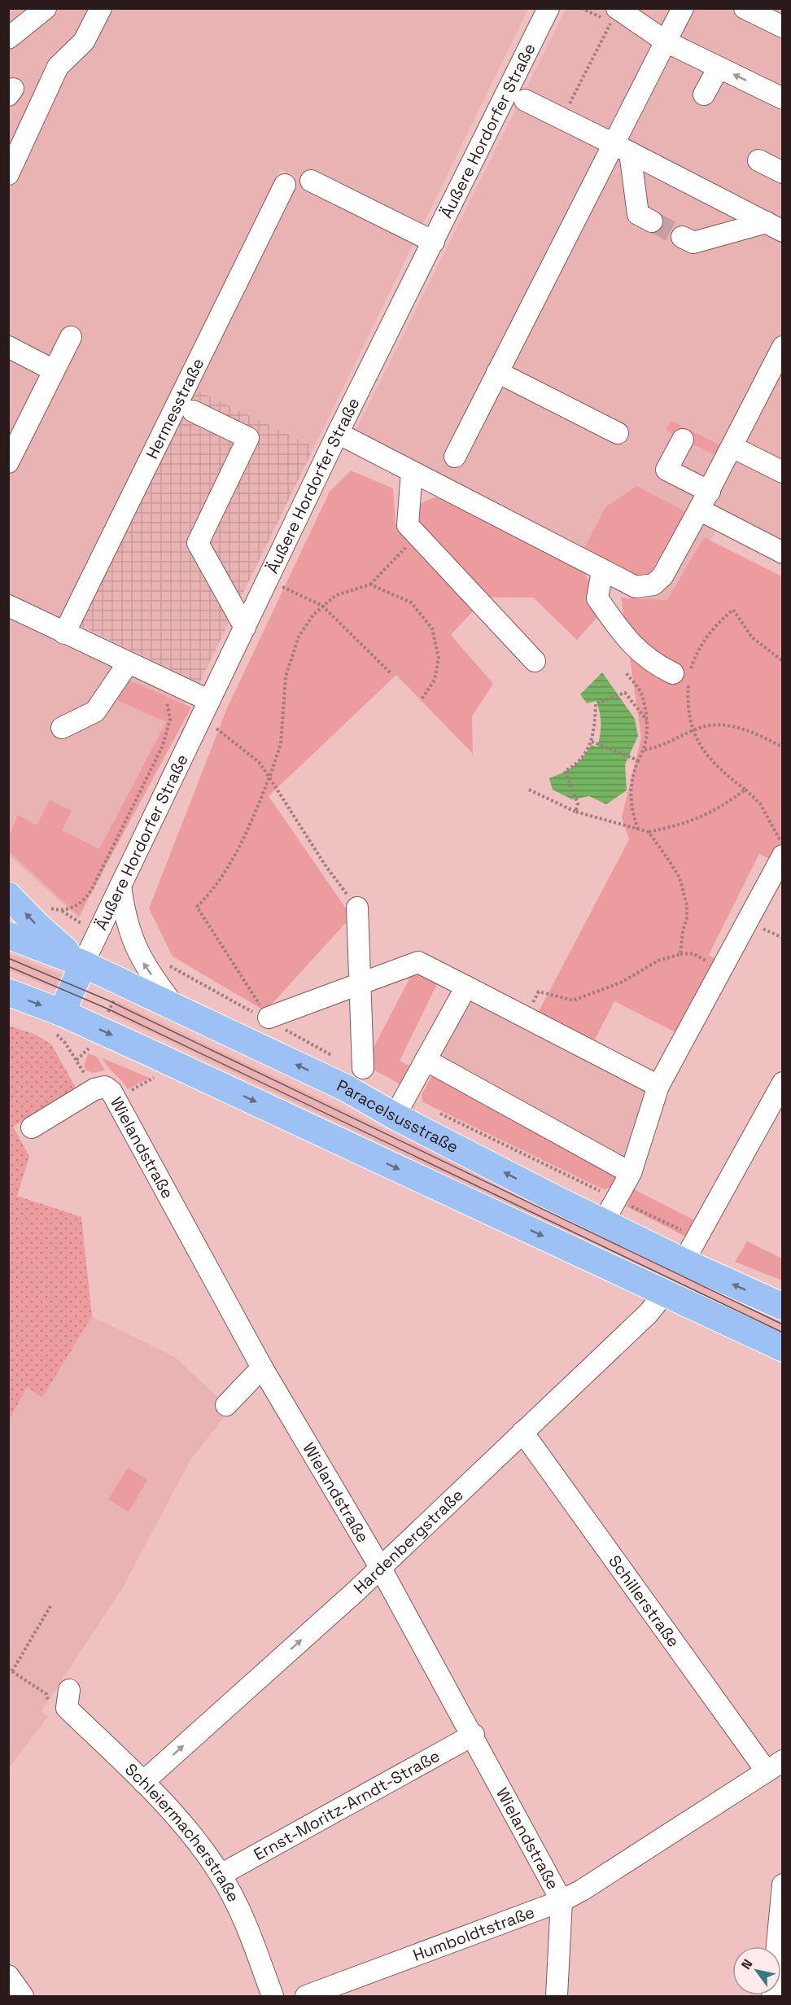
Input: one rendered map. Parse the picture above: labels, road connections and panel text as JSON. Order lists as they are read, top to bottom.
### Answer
{
  "streets": {
    "main road": ["Paracelsusstraße"],
    "street": [
      "Äußere Hordorfer Straße",
      "Hermesstraße",
      "Wielandstraße",
      "Hardenbergstraße",
      "Schillerstraße",
      "Ernst-Moritz-Arndt-Straße",
      "Schleiermacherstraße",
      "Humboldtstraße"
    ]
  },
  "crossings": [
    ["Äußere Hordorfer Straße", "Paracelsusstraße"],
    ["Wielandstraße", "Hardenbergstraße"],
    ["Wielandstraße", "Ernst-Moritz-Arndt-Straße"],
    ["Wielandstraße", "Humboldtstraße"],
    ["Hardenbergstraße", "Schillerstraße"],
    ["Hardenbergstraße", "Schleiermacherstraße"],
    ["Schillerstraße", "Humboldtstraße"],
    ["Ernst-Moritz-Arndt-Straße", "Schleiermacherstraße"]
  ],
  "one_way": ["Hardenbergstraße"],
  "north": "top left"
}
